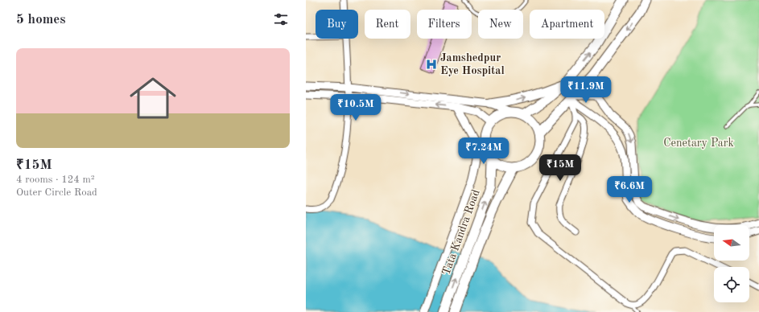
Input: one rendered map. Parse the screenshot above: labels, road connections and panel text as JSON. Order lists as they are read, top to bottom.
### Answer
{
  "streets": {
    "main road": ["Tata Kandra Road"]
  },
  "parks": ["Cenetary Park"],
  "places": {
    "hospital": ["Jamshedpur Eye Hospital"]
  },
  "north": "left",
  "page": {
    "heading": "5 homes",
    "chip": [
      "Buy",
      "Rent",
      "Filters",
      "New",
      "Apartment"
    ],
    "list": [
      {
        "name": "₹15M",
        "note": "4 rooms · 124 m² · Outer Circle Road"
      }
    ],
    "price": [
      "₹11.9M",
      "₹10.5M",
      "₹7.24M",
      "₹15M",
      "₹6.6M"
    ]
  }
}
